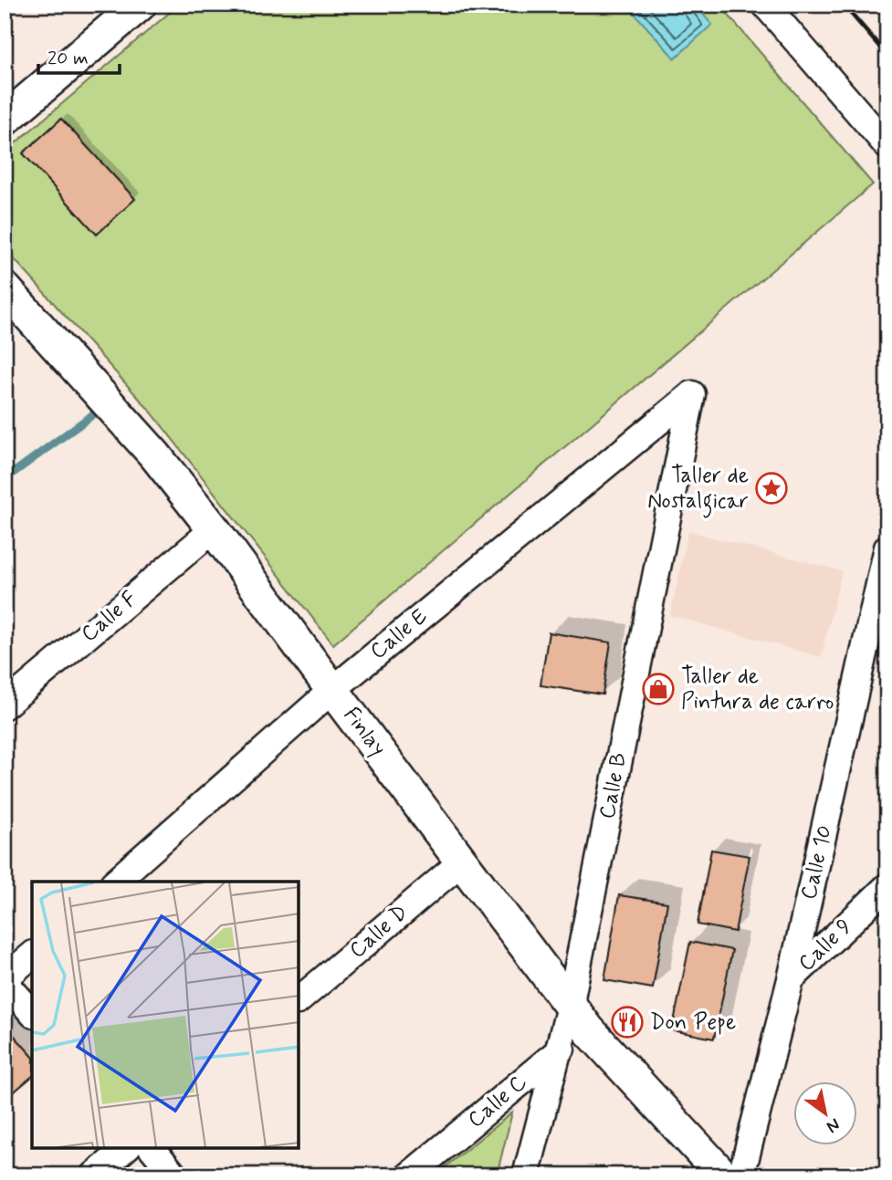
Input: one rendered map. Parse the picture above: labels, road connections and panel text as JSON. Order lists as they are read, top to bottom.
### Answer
{
  "streets": {
    "street": [
      "Calle F",
      "Calle E",
      "Finlay",
      "Calle B",
      "Calle 10",
      "Calle D",
      "Calle 9",
      "Calle C"
    ]
  },
  "crossings": [
    ["Calle F", "Finlay"],
    ["Calle E", "Finlay"],
    ["Calle E", "Calle B"],
    ["Finlay", "Calle B"],
    ["Finlay", "Calle D"],
    ["Finlay", "Calle C"],
    ["Calle B", "Calle C"],
    ["Calle 10", "Calle 9"]
  ],
  "places": {
    "place": ["Taller de Nostalgicar"],
    "shop": ["Taller de Pintura de carro"],
    "restaurant": ["Don Pepe"]
  },
  "scale_bar": "20 m",
  "north": "bottom right"
}
